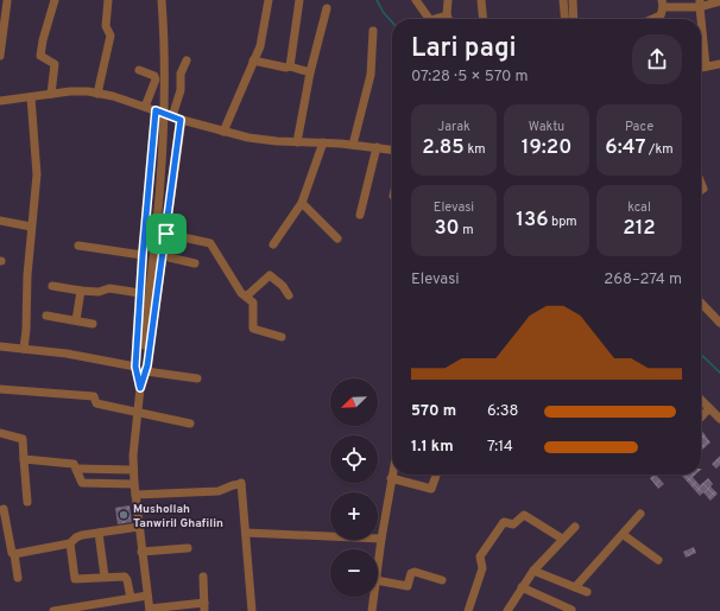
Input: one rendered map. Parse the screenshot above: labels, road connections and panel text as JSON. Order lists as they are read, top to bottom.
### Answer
{
  "places": ["Mushollah Tanwiril Ghafilin"],
  "north": "bottom left",
  "page": {
    "heading": ["Lari pagi", "07:28 · 5 × 570 m"],
    "stats": [
      ["Jarak", "2.85 km"],
      ["Waktu", "19:20"],
      ["Pace", "6:47 /km"],
      ["Elevasi", "30 m"],
      ["136 bpm"],
      ["kcal", "212"]
    ],
    "chart": ["Elevasi", "268–274 m"],
    "map_buttons": ["+", "−"],
    "list": [
      {
        "name": "570 m",
        "note": "6:38"
      },
      {
        "name": "1.1 km",
        "note": "7:14"
      }
    ]
  }
}
